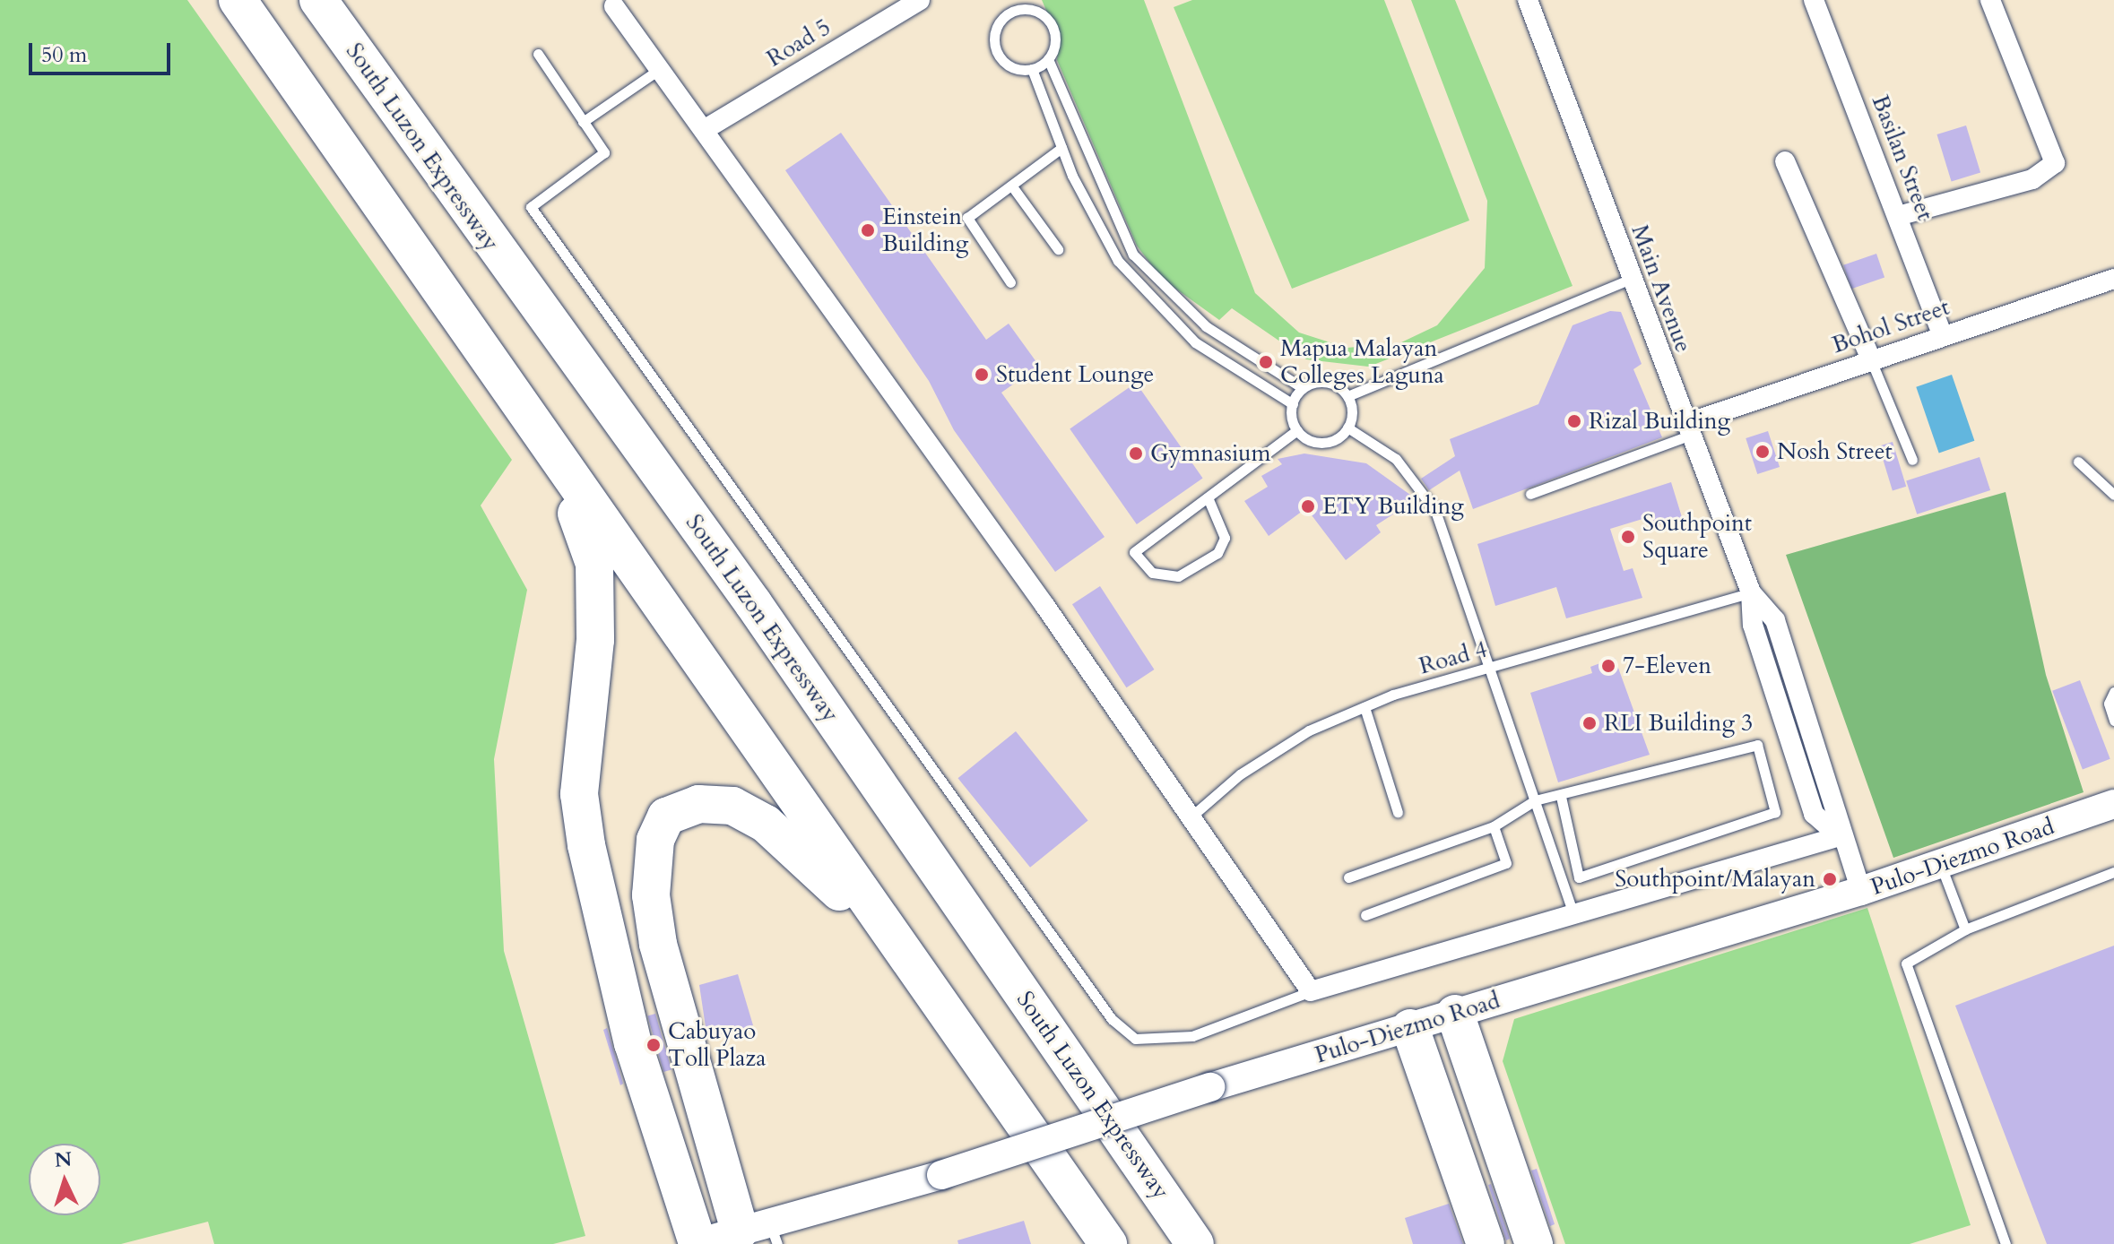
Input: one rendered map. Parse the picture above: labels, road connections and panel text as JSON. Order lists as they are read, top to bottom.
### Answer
{
  "streets": {
    "highway": ["South Luzon Expressway"],
    "main road": ["Pulo-Diezmo Road"],
    "street": [
      "Road 5",
      "Basilan Street",
      "Main Avenue",
      "Bohol Street"
    ],
    "lane": ["Road 4"]
  },
  "crossings": [
    ["Basilan Street", "Bohol Street"],
    ["Main Avenue", "Bohol Street"],
    ["Main Avenue", "Road 4"],
    ["Main Avenue", "Pulo-Diezmo Road"]
  ],
  "places": [
    "Einstein Building",
    "Mapua Malayan Colleges Laguna",
    "Student Lounge",
    "Rizal Building",
    "Nosh Street",
    "Gymnasium",
    "ETY Building",
    "Southpoint Square",
    "7-Eleven",
    "RLI Building 3",
    "Southpoint/Malayan",
    "Cabuyao Toll Plaza"
  ],
  "scale_bar": "50 m",
  "north": "top"
}
